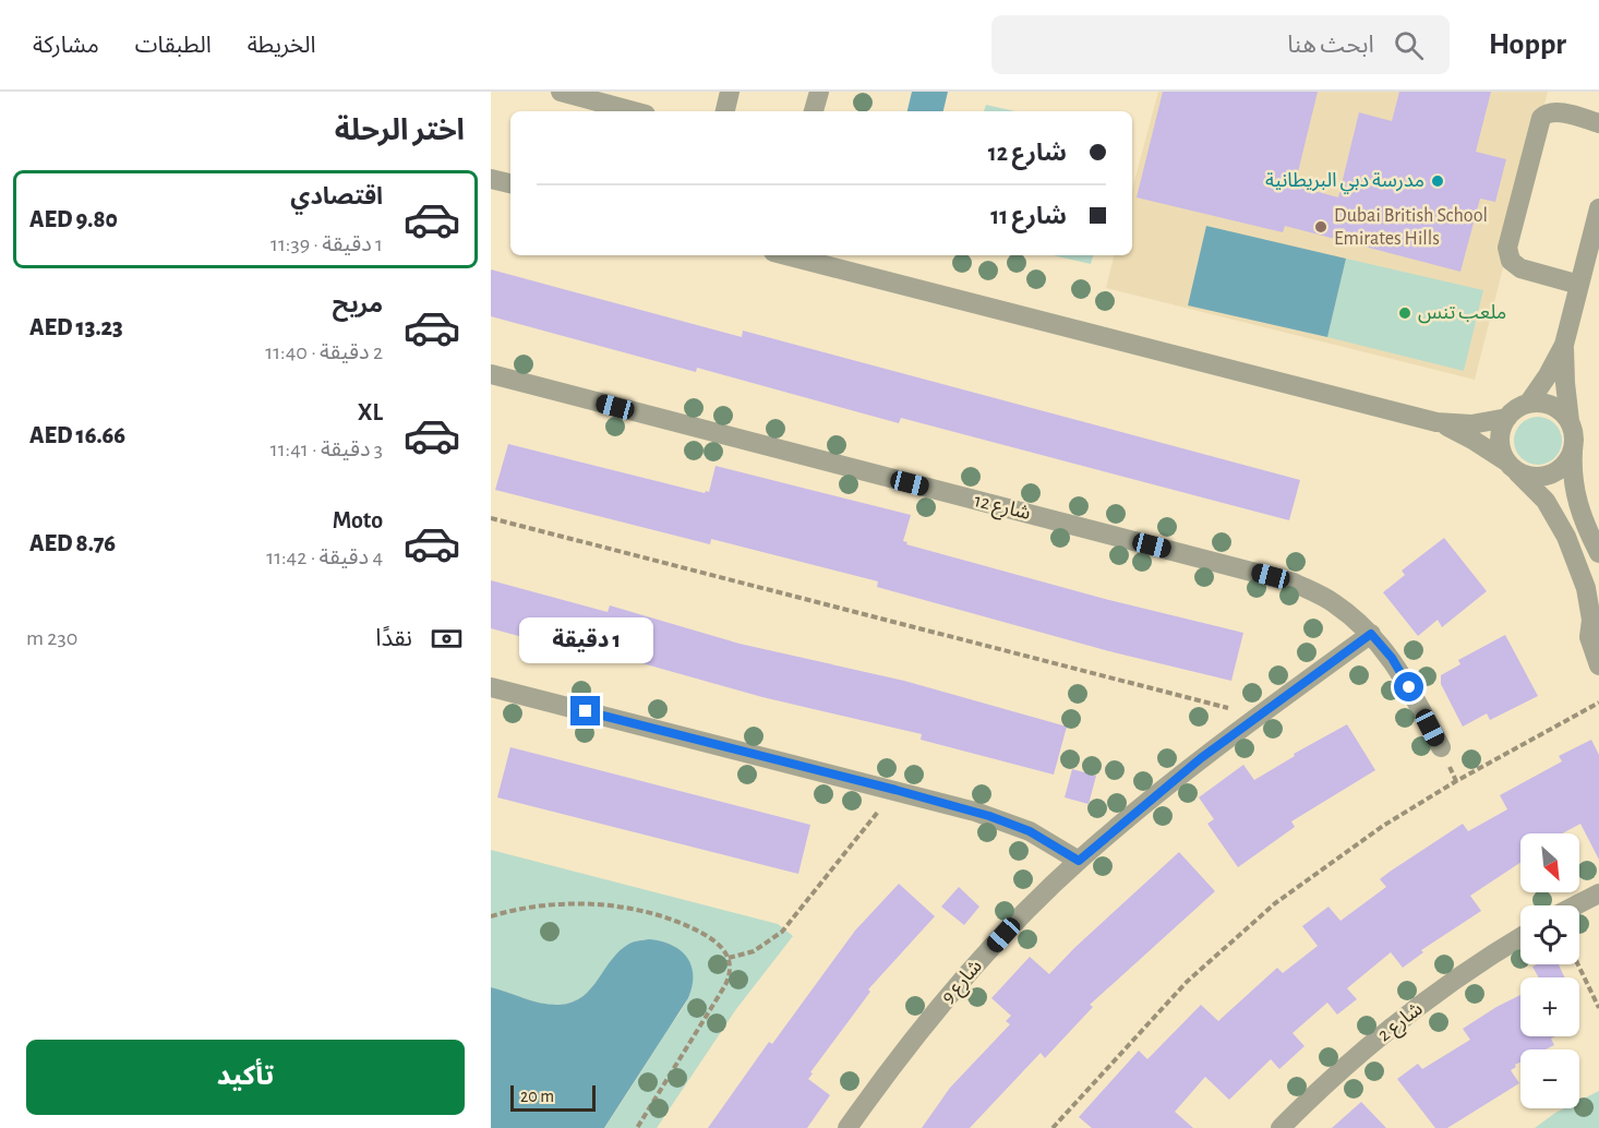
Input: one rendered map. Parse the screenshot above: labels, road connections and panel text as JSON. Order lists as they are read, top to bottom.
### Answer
{
  "streets": {
    "street": ["شارع 12", "شارع 9", "شارع 2"]
  },
  "crossings": [
    ["شارع 12", "شارع 9"]
  ],
  "places": ["مدرسة دبي البريطانية", "Dubai British School Emirates Hills", "ملعب تنس"],
  "scale_bar": "20 m",
  "north": "bottom right",
  "page": {
    "header": "Hoppr",
    "search": "ابحث هنا",
    "nav": ["الخريطة", "الطبقات", "مشاركة"],
    "heading": "اختر الرحلة",
    "banner": ["شارع 12", "شارع 11"],
    "list": [
      {
        "name": "اقتصادي",
        "note": "1 دقيقة · 11:39",
        "value": "AED 9.80"
      },
      {
        "name": "مريح",
        "note": "2 دقيقة · 11:40",
        "value": "AED 13.23"
      },
      {
        "name": "XL",
        "note": "3 دقيقة · 11:41",
        "value": "AED 16.66"
      },
      {
        "name": "Moto",
        "note": "4 دقيقة · 11:42",
        "value": "AED 8.76"
      }
    ],
    "pay": ["نقدًا", "230 m"],
    "bubble": "1 دقيقة",
    "map_buttons": ["+", "−"],
    "buttons": "تأكيد",
    "scale": "20 m"
  }
}
